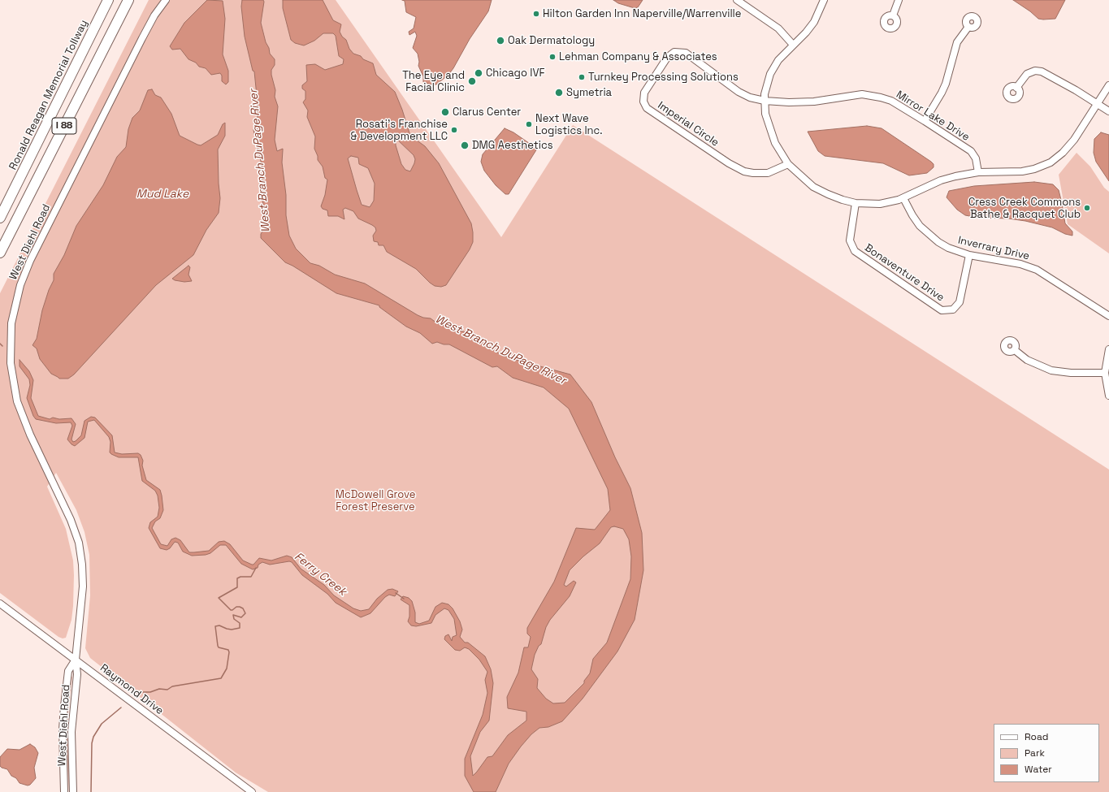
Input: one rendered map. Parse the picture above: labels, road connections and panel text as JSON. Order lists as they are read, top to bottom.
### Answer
{
  "streets": {
    "highway": ["Ronald Reagan Memorial Tollway", "I 88"],
    "street": [
      "Mirror Lake Drive",
      "Imperial Circle",
      "West Diehl Road",
      "Inverrary Drive",
      "Bonaventure Drive",
      "Raymond Drive"
    ]
  },
  "crossings": [
    ["Mirror Lake Drive", "Imperial Circle"],
    ["West Diehl Road", "Raymond Drive"],
    ["Inverrary Drive", "Bonaventure Drive"]
  ],
  "water": ["West Branch DuPage River", "Mud Lake", "Ferry Creek"],
  "parks": ["McDowell Grove Forest Preserve"],
  "places": [
    "Hilton Garden Inn Naperville/Warrenville",
    "Oak Dermatology",
    "Lehman Company & Associates",
    "Chicago IVF",
    "Turnkey Processing Solutions",
    "The Eye and Facial Clinic",
    "Symetria",
    "Clarus Center",
    "Next Wave Logistics Inc.",
    "Rosati's Franchise & Development LLC",
    "DMG Aesthetics",
    "Cress Creek Commons Bathe & Racquet Club"
  ],
  "legend": ["Road", "Park", "Water"]
}
